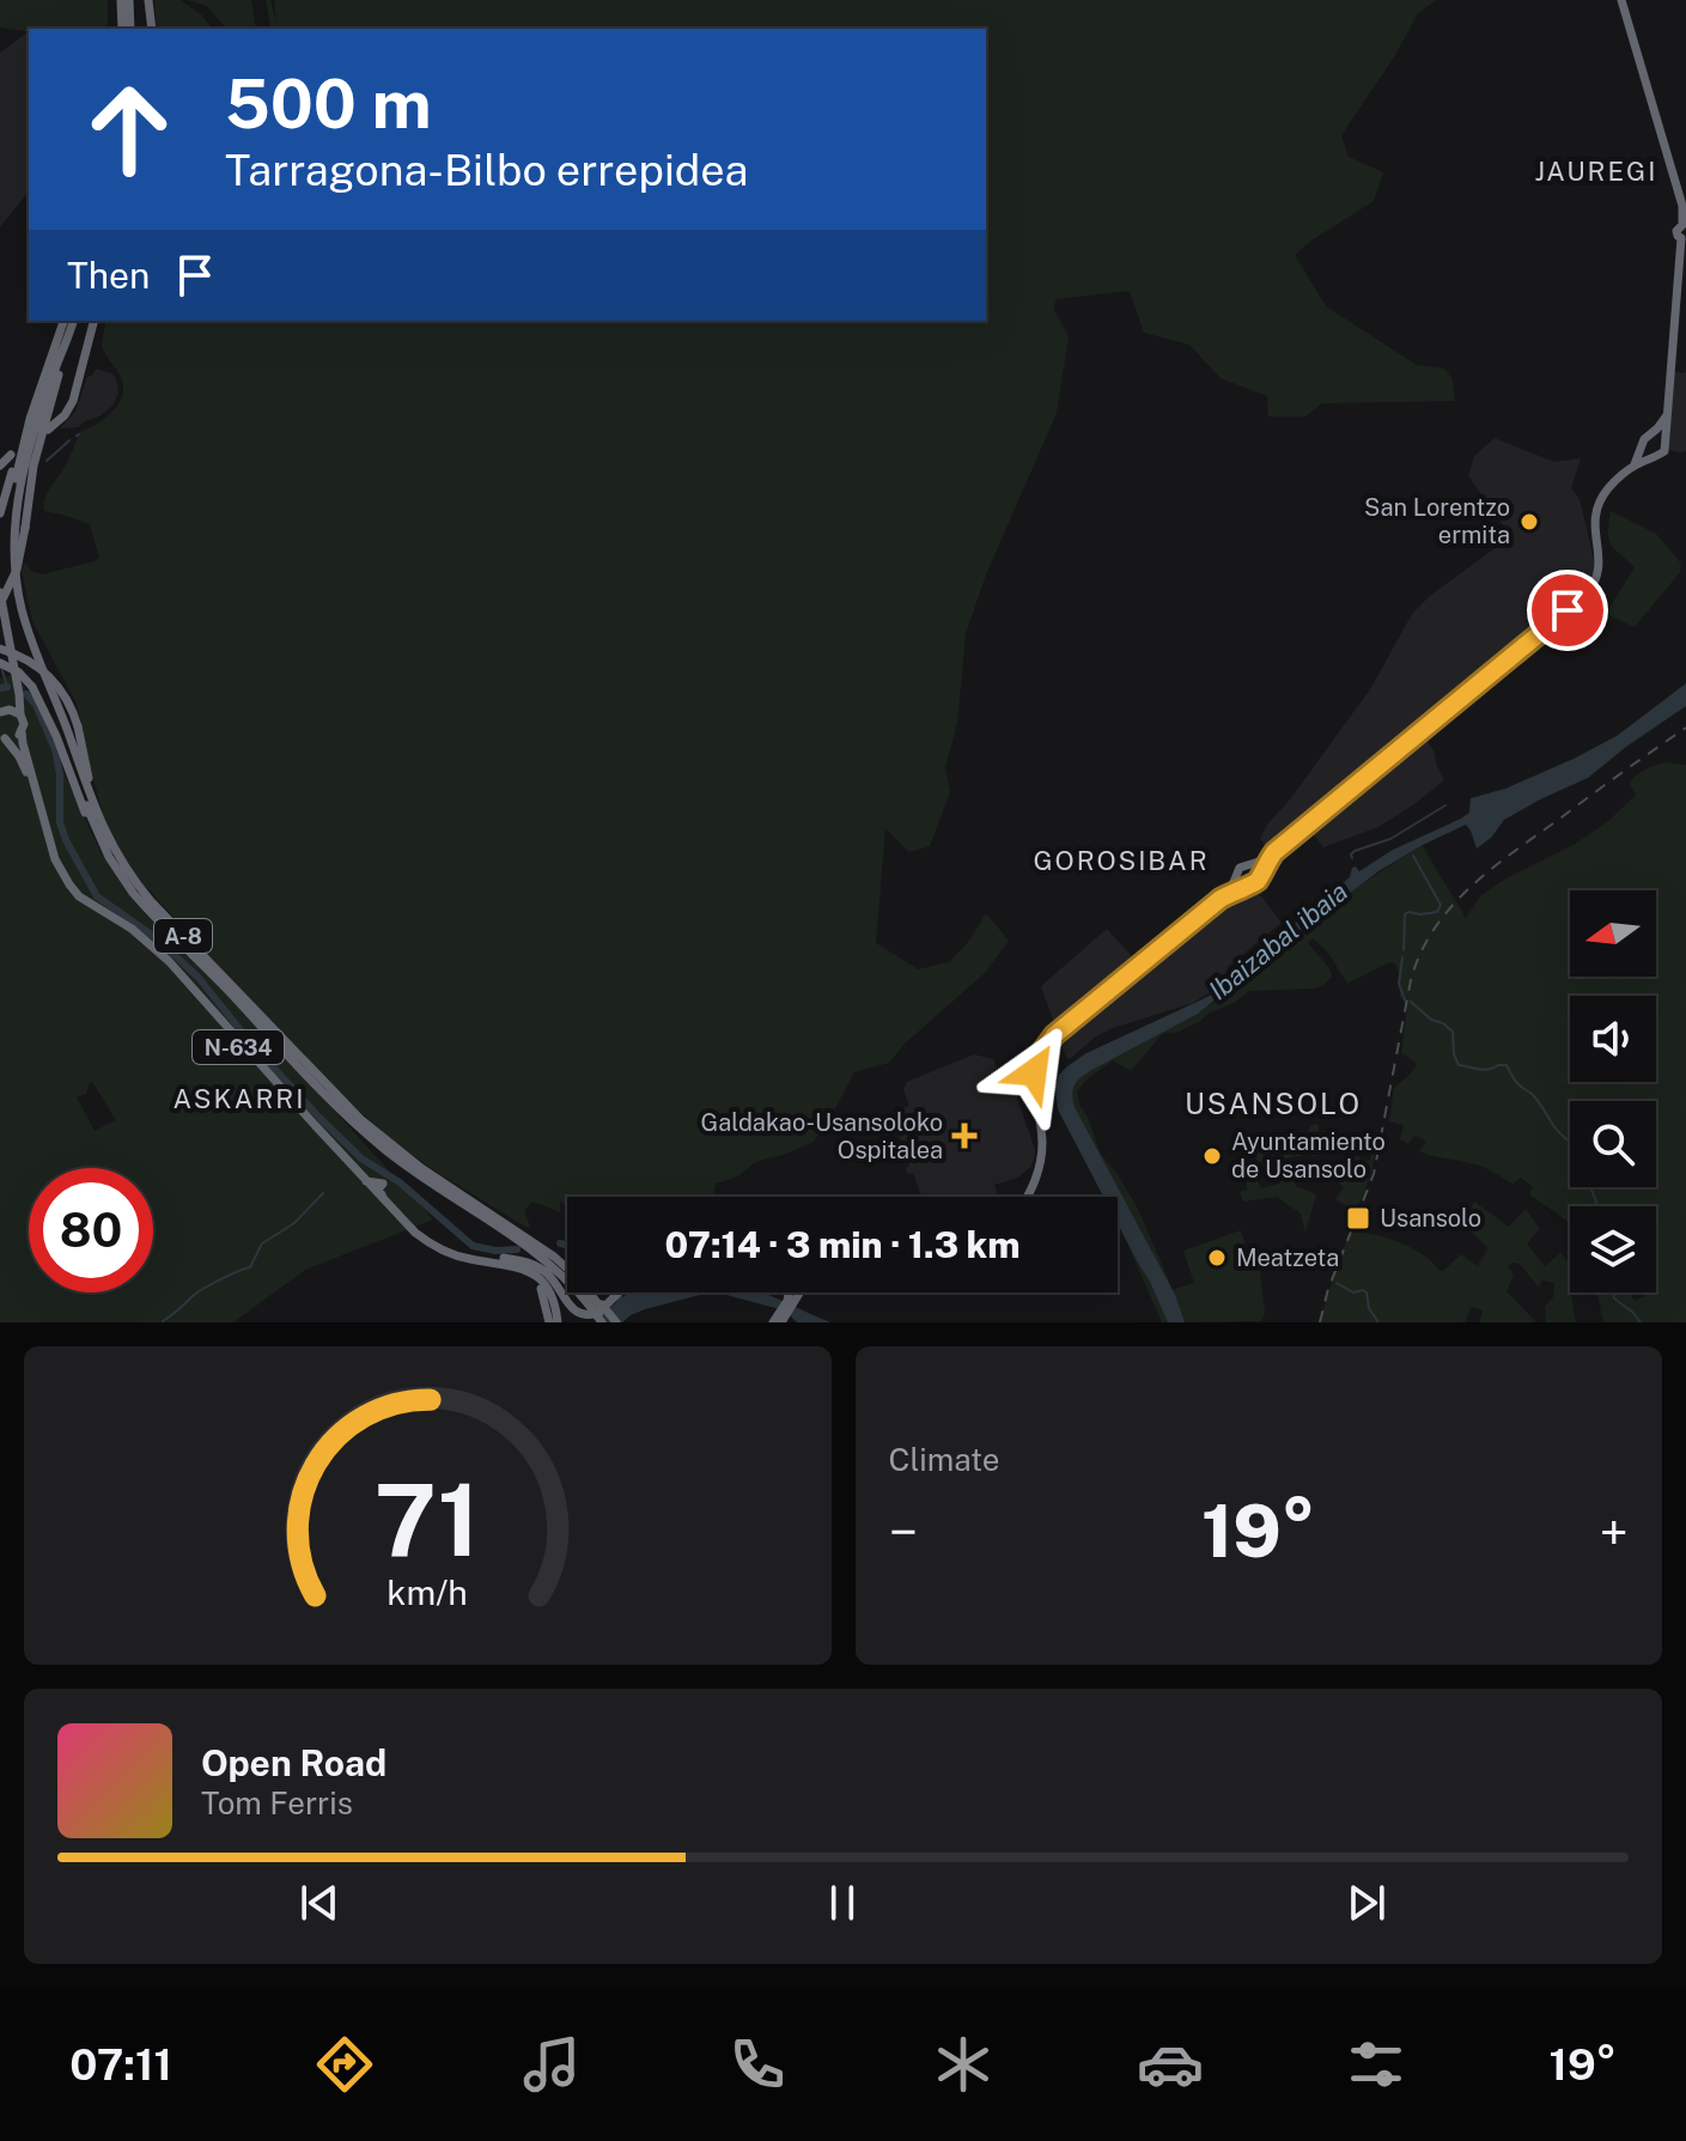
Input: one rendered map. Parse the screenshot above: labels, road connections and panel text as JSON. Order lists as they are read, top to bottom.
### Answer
{
  "streets": {
    "highway": ["A-8", "N-634"]
  },
  "districts": [
    "JAUREGI",
    "GOROSIBAR",
    "ASKARRI",
    "USANSOLO"
  ],
  "water": ["Ibaizabal ibaia"],
  "places": {
    "other": ["San Lorentzo ermita", "Ayuntamiento de Usansolo", "Meatzeta"],
    "health": ["Galdakao-Usansoloko Ospitalea"],
    "transit": ["Usansolo"]
  },
  "north": "left",
  "page": {
    "turn": ["500 m", "Tarragona-Bilbo errepidea"],
    "then": "Then",
    "limit": "80",
    "trip": "07:14 · 3 min · 1.3 km",
    "tile": "Climate",
    "heat": ["−", "19°", "+"],
    "song": ["Open Road", "Tom Ferris"],
    "tabs": ["07:11", "19°"],
    "gauge": ["71", "km/h"]
  }
}
